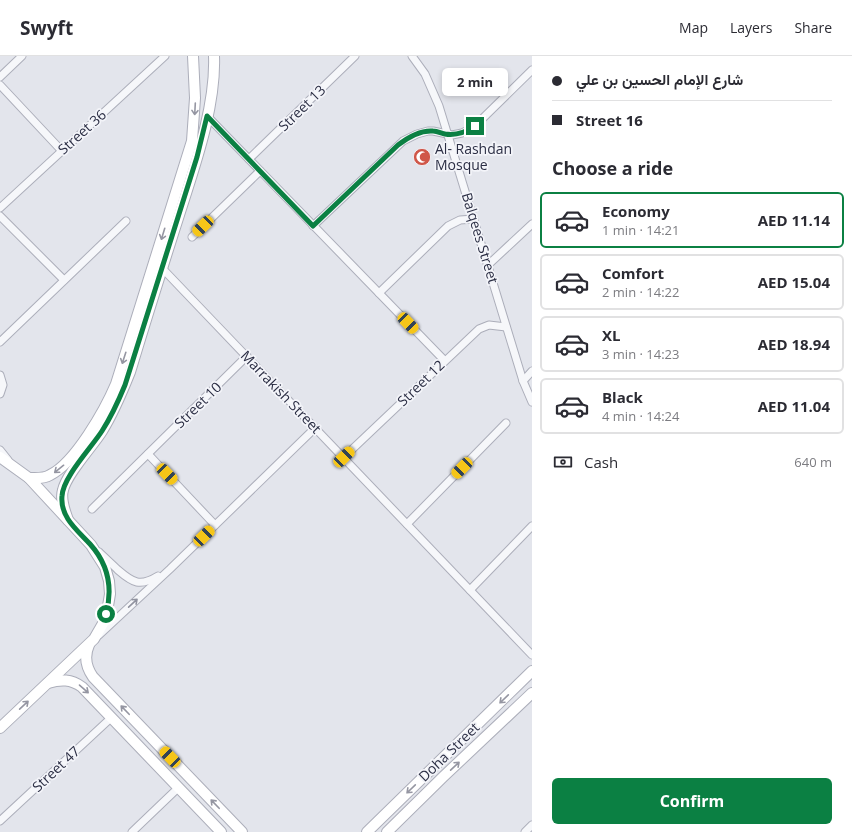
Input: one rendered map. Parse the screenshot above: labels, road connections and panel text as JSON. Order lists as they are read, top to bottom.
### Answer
{
  "streets": {
    "street": [
      "Street 13",
      "Street 36",
      "Balqees Street",
      "Street 12",
      "Marrakish Street",
      "Street 10",
      "Doha Street",
      "Street 47"
    ]
  },
  "crossings": [
    ["Balqees Street", "Street 12"],
    ["Street 12", "Marrakish Street"],
    ["Marrakish Street", "Street 10"]
  ],
  "places": {
    "mosque": ["Al- Rashdan Mosque"]
  },
  "page": {
    "header": "Swyft",
    "nav": ["Map", "Layers", "Share"],
    "banner": ["شارع الإمام الحسين بن علي", "Street 16"],
    "bubble": "2 min",
    "heading": "Choose a ride",
    "list": [
      {
        "name": "Economy",
        "note": "1 min · 14:21",
        "value": "AED 11.14"
      },
      {
        "name": "Comfort",
        "note": "2 min · 14:22",
        "value": "AED 15.04"
      },
      {
        "name": "XL",
        "note": "3 min · 14:23",
        "value": "AED 18.94"
      },
      {
        "name": "Black",
        "note": "4 min · 14:24",
        "value": "AED 11.04"
      }
    ],
    "pay": ["Cash", "640 m"],
    "buttons": "Confirm"
  }
}
